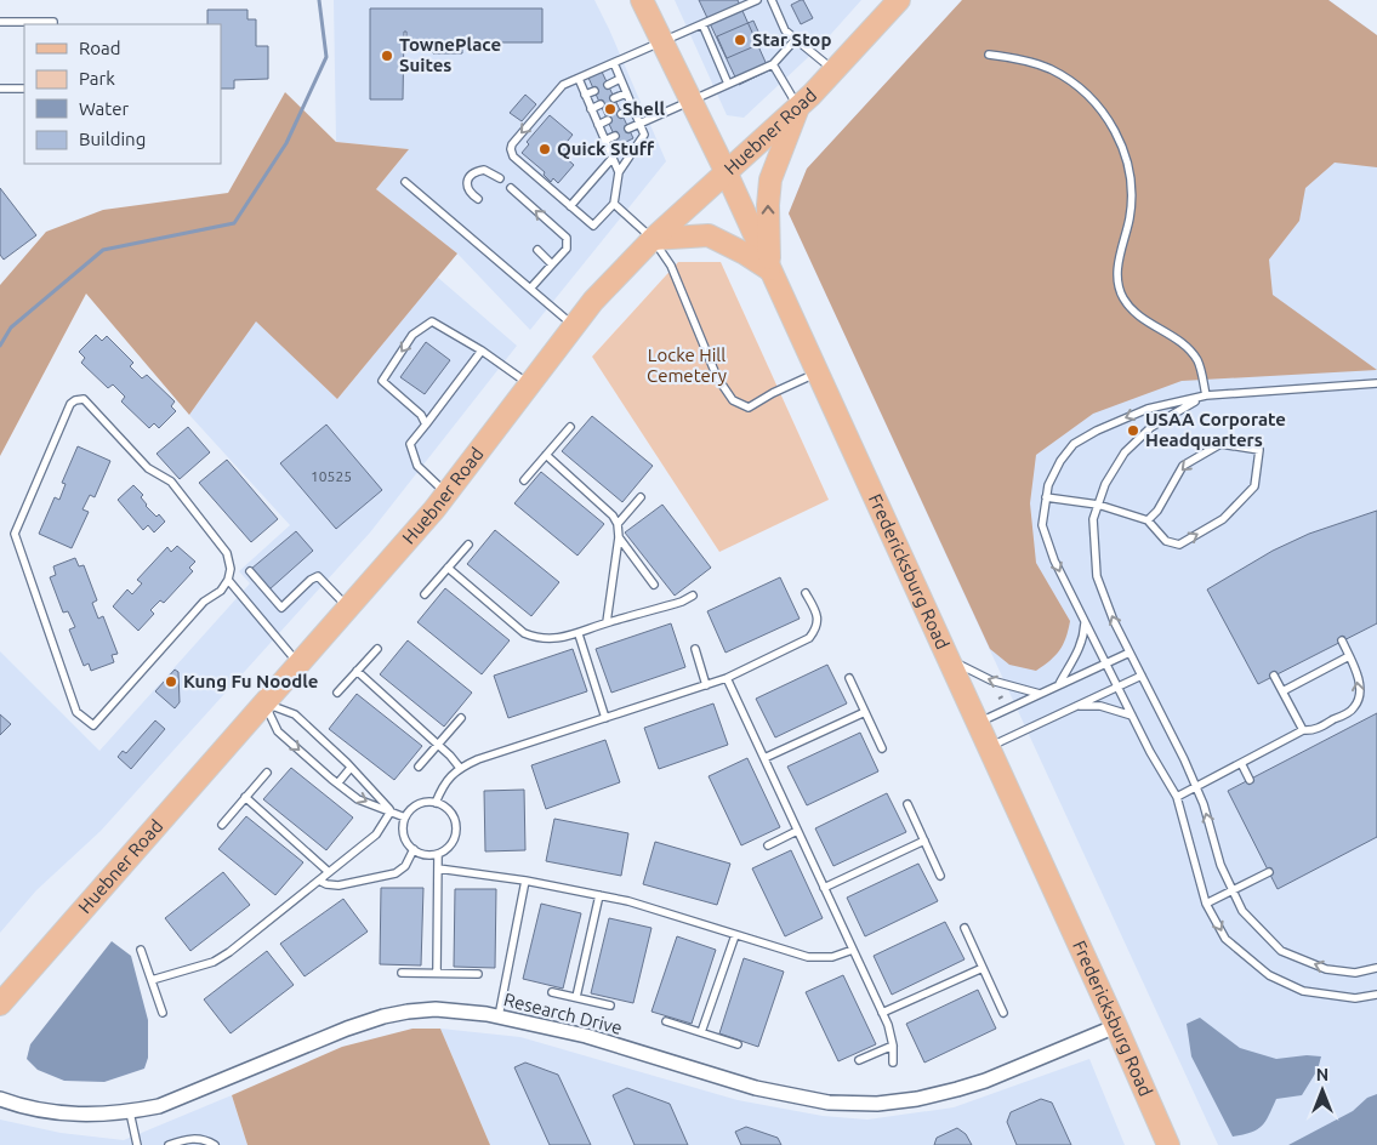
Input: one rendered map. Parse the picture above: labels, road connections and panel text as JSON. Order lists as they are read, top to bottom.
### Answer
{
  "streets": {
    "main road": ["Huebner Road", "Fredericksburg Road"],
    "street": ["Research Drive"]
  },
  "crossings": [
    ["Huebner Road", "Fredericksburg Road"],
    ["Fredericksburg Road", "Research Drive"]
  ],
  "parks": ["Locke Hill Cemetery"],
  "places": [
    "Star Stop",
    "TownePlace Suites",
    "Shell",
    "Quick Stuff",
    "USAA Corporate Headquarters",
    "Kung Fu Noodle"
  ],
  "house_numbers": ["10525"],
  "legend": [
    "Road",
    "Park",
    "Water",
    "Building"
  ],
  "north": "top"
}
